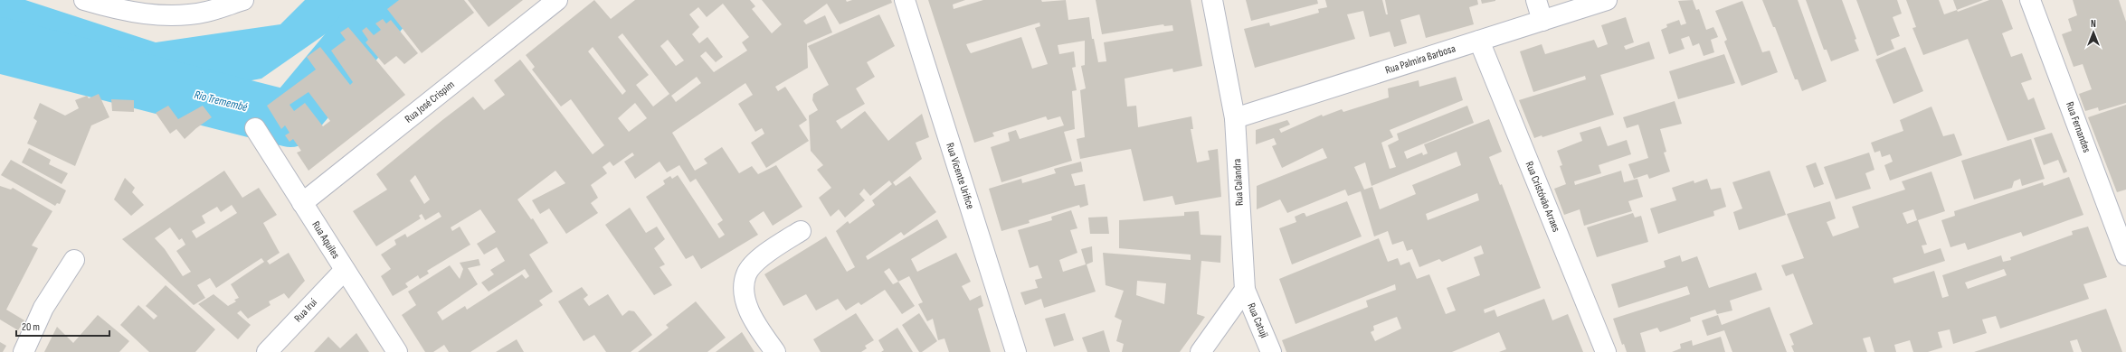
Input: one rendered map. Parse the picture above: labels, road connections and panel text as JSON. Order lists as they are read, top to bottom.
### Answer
{
  "streets": {
    "street": [
      "Rua Palmira Barbosa",
      "Rua José Crispim",
      "Rua Fernandes",
      "Rua Vicente Urifice",
      "Rua Calandra",
      "Rua Cristóvão Arraes",
      "Rua Aquiles",
      "Rua Iruí",
      "Rua Catuji"
    ]
  },
  "crossings": [
    ["Rua Palmira Barbosa", "Rua Calandra"],
    ["Rua Palmira Barbosa", "Rua Cristóvão Arraes"],
    ["Rua José Crispim", "Rua Aquiles"],
    ["Rua Calandra", "Rua Catuji"],
    ["Rua Aquiles", "Rua Iruí"]
  ],
  "water": ["Rio Tremembé"],
  "scale_bar": "20 m",
  "north": "top"
}
